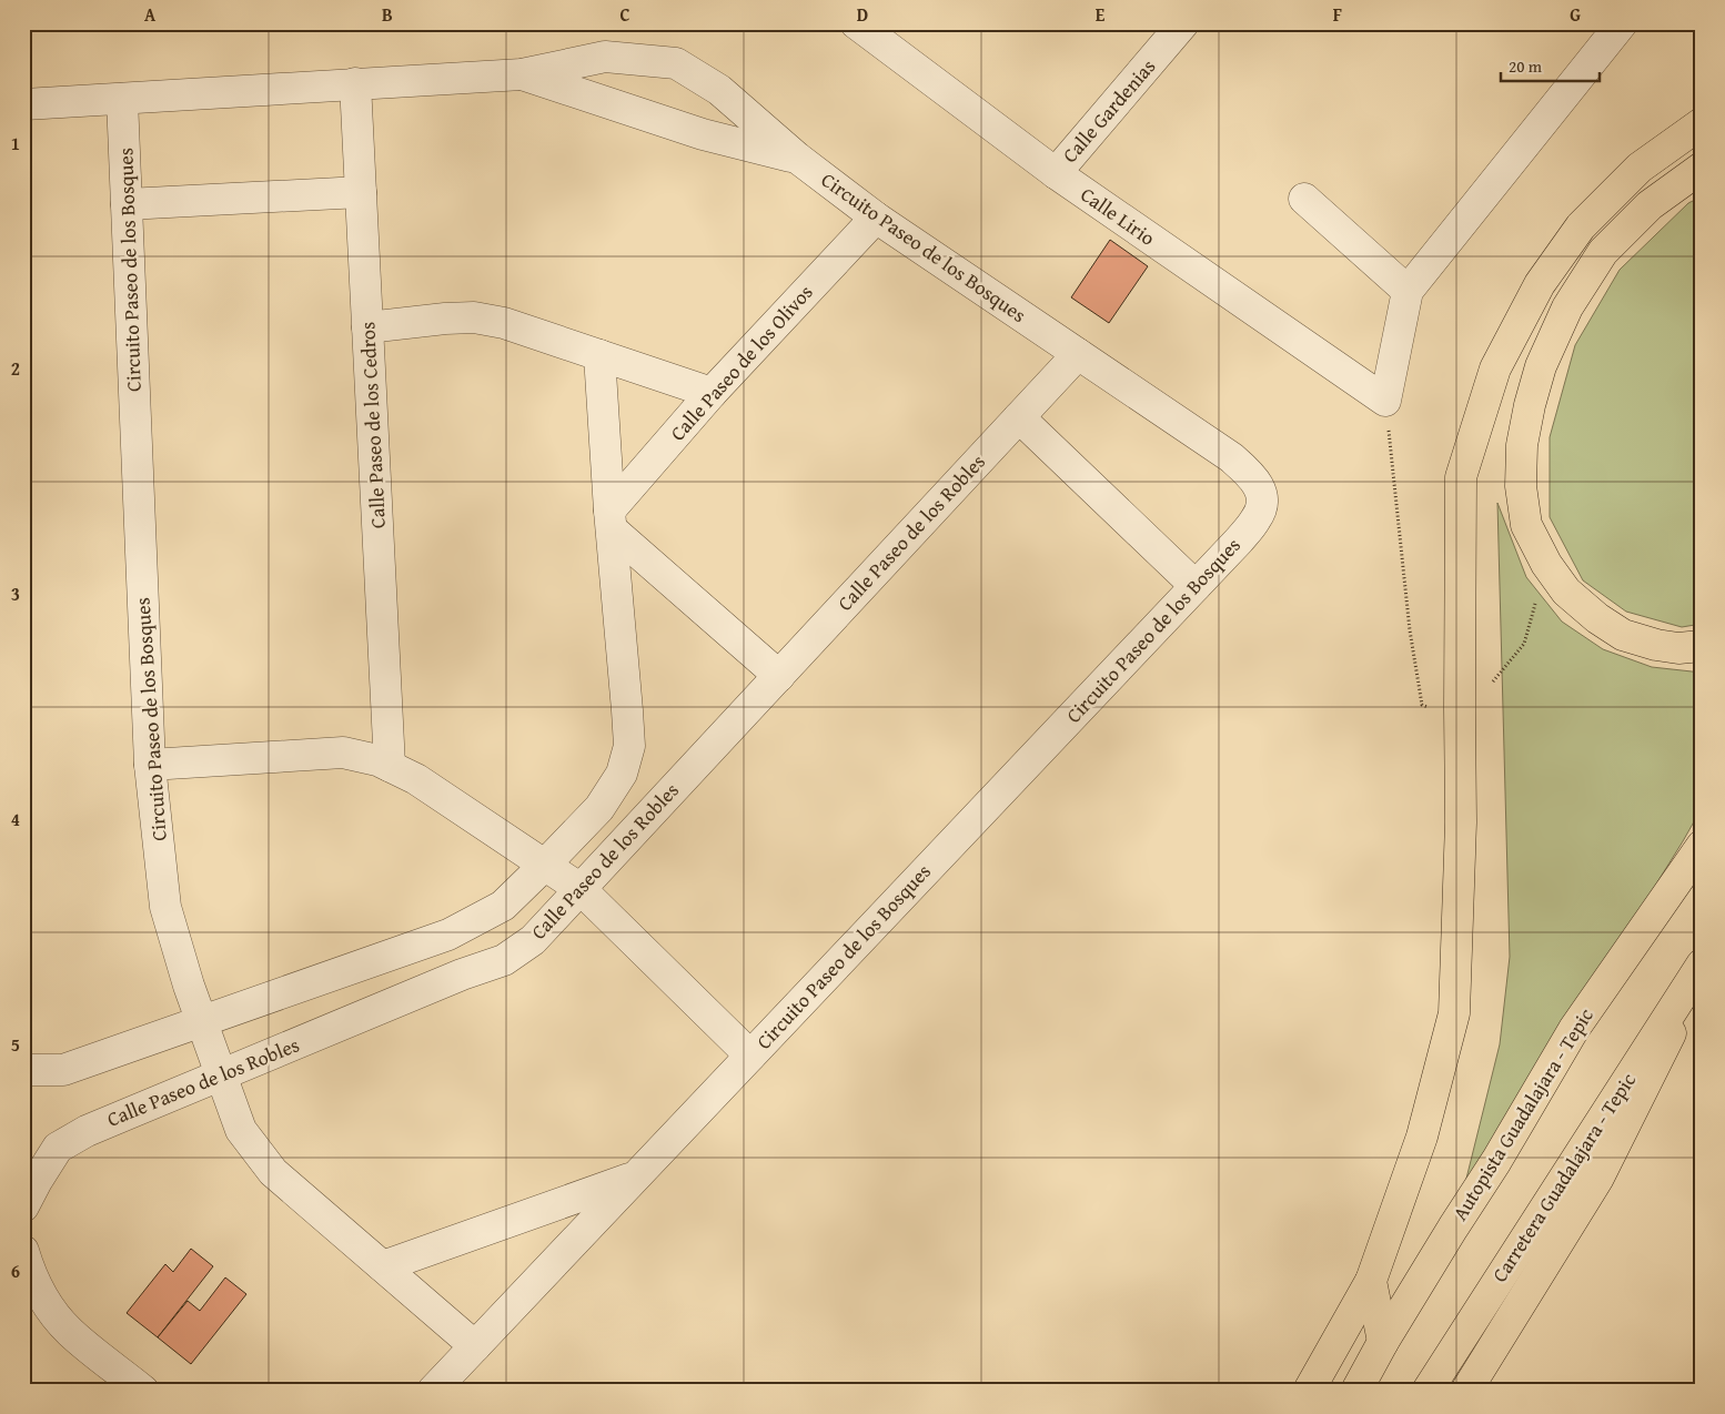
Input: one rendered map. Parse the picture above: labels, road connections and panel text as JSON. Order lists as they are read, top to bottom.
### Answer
{
  "streets": {
    "main road": ["Autopista Guadalajara - Tepic", "Carretera Guadalajara - Tepic"],
    "street": [
      "Calle Gardenias",
      "Calle Lirio",
      "Circuito Paseo de los Bosques",
      "Calle Paseo de los Olivos",
      "Calle Paseo de los Cedros",
      "Calle Paseo de los Robles"
    ]
  },
  "crossings": [
    ["Calle Gardenias", "Calle Lirio"],
    ["Circuito Paseo de los Bosques", "Calle Paseo de los Olivos"],
    ["Circuito Paseo de los Bosques", "Calle Paseo de los Cedros"],
    ["Circuito Paseo de los Bosques", "Calle Paseo de los Robles"],
    ["Calle Paseo de los Olivos", "Calle Paseo de los Robles"]
  ],
  "scale_bar": "20 m",
  "grid": {
    "columns": [
      "A",
      "B",
      "C",
      "D",
      "E",
      "F",
      "G"
    ],
    "rows": [
      "1",
      "2",
      "3",
      "4",
      "5",
      "6"
    ]
  }
}
